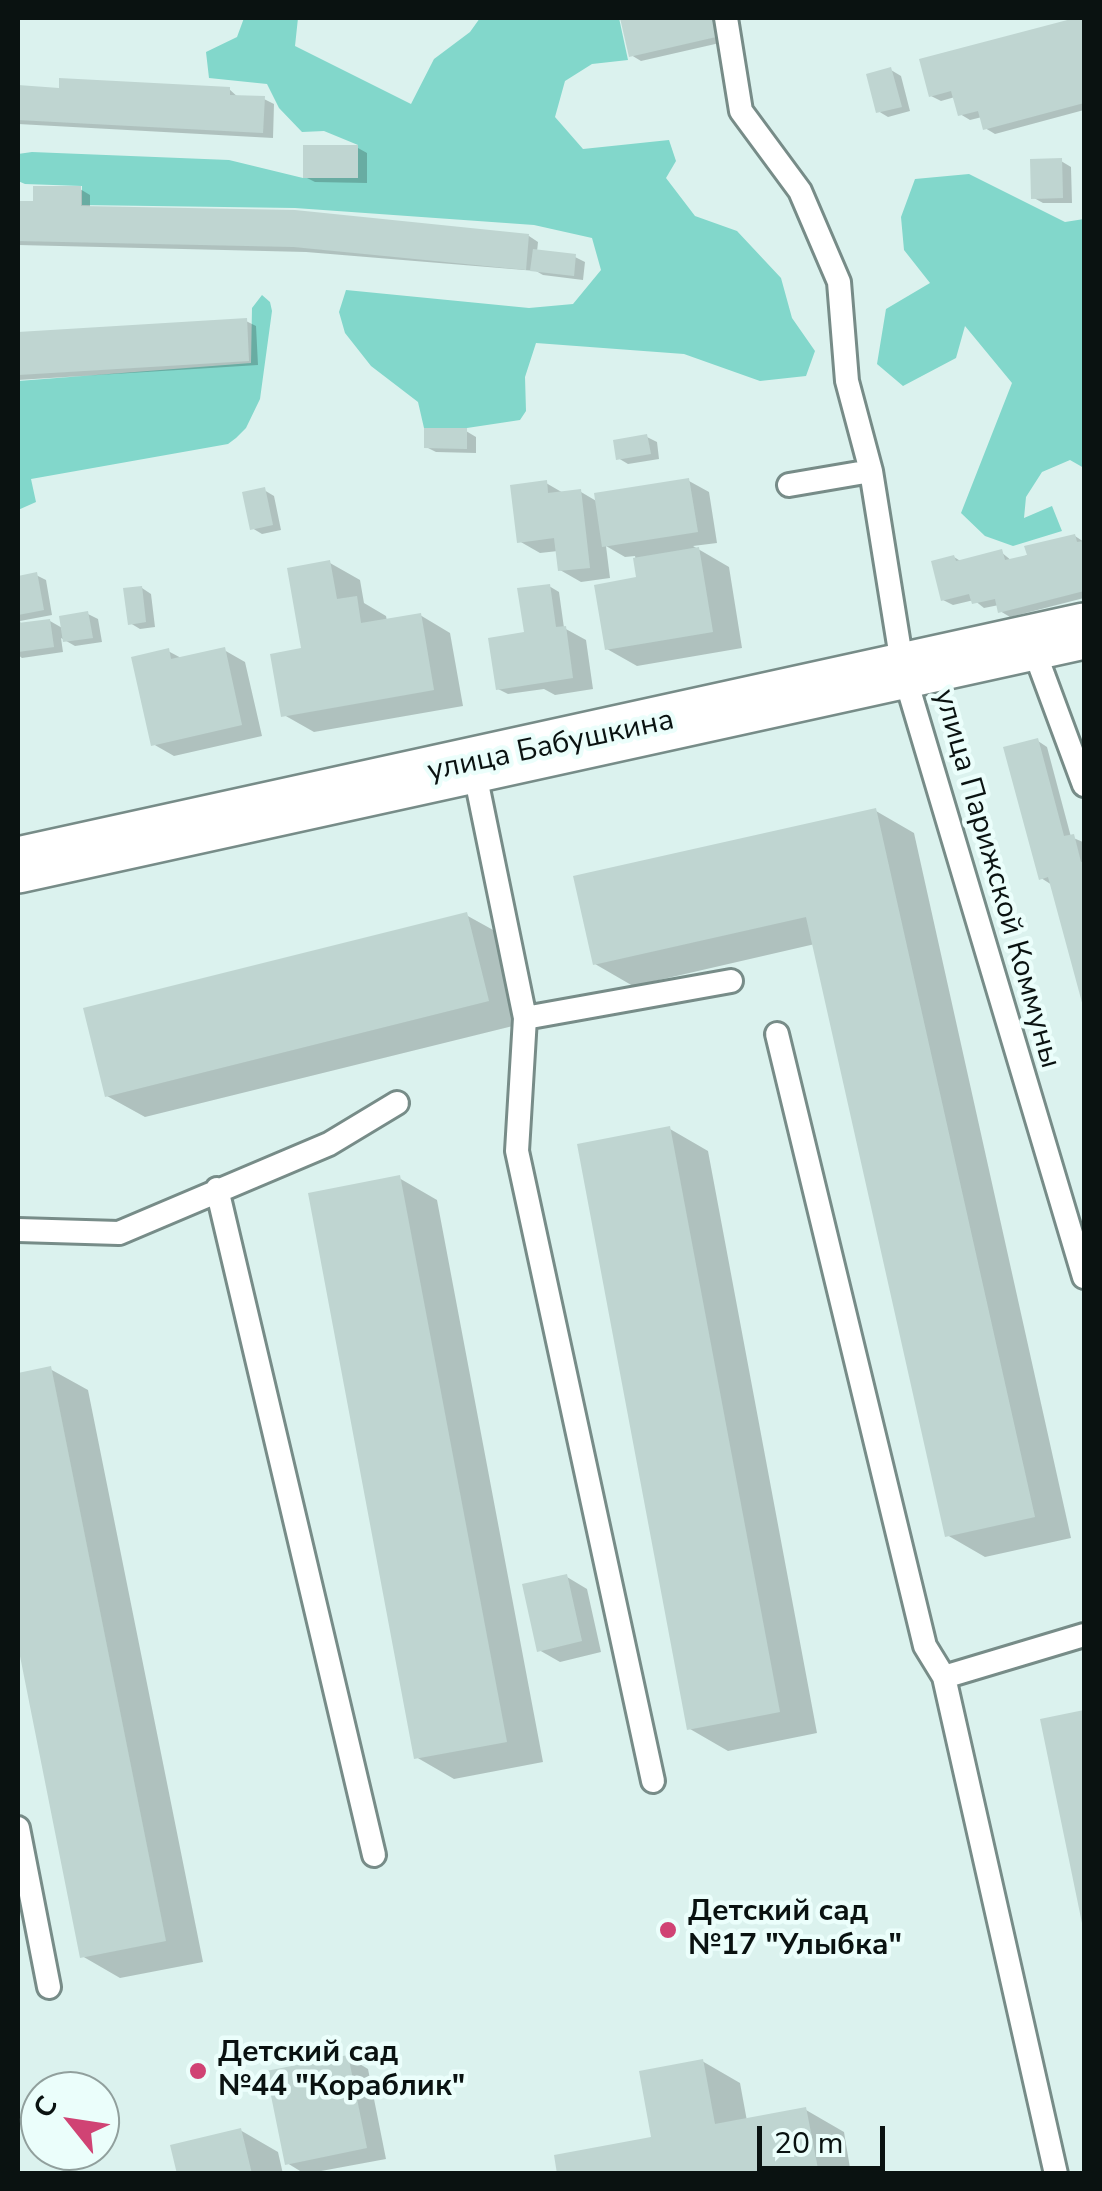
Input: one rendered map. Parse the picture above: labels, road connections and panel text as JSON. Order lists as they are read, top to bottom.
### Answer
{
  "streets": {
    "street": ["улица Бабушкина"],
    "lane": ["улица Парижской Коммуны"]
  },
  "crossings": [
    ["улица Бабушкина", "улица Парижской Коммуны"]
  ],
  "places": ["Детский сад №17 \"Улыбка\"", "Детский сад №44 \"Кораблик\""],
  "scale_bar": "20 m",
  "north": "top left"
}
